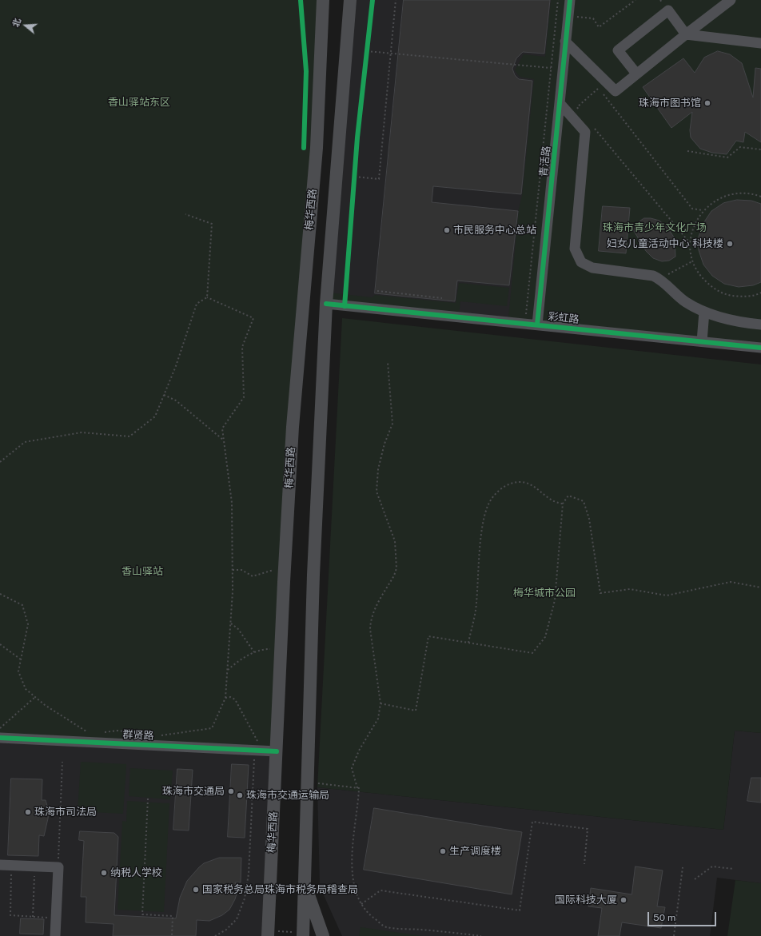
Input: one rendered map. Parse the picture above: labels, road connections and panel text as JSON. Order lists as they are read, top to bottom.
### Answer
{
  "streets": {
    "main road": ["梅华西路"],
    "street": ["青活路", "彩虹路", "群贤路"]
  },
  "crossings": [
    ["青活路", "彩虹路"],
    ["梅华西路", "群贤路"]
  ],
  "parks": [
    "香山驿站东区",
    "珠海市青少年文化广场",
    "香山驿站",
    "梅华城市公园"
  ],
  "places": [
    "珠海市图书馆",
    "市民服务中心总站",
    "妇女儿童活动中心 科技楼",
    "珠海市交通局",
    "珠海市交通运输局",
    "珠海市司法局",
    "生产调度楼",
    "纳税人学校",
    "国家税务总局珠海市税务局稽查局",
    "国际科技大厦"
  ],
  "scale_bar": "50 m",
  "north": "left"
}
